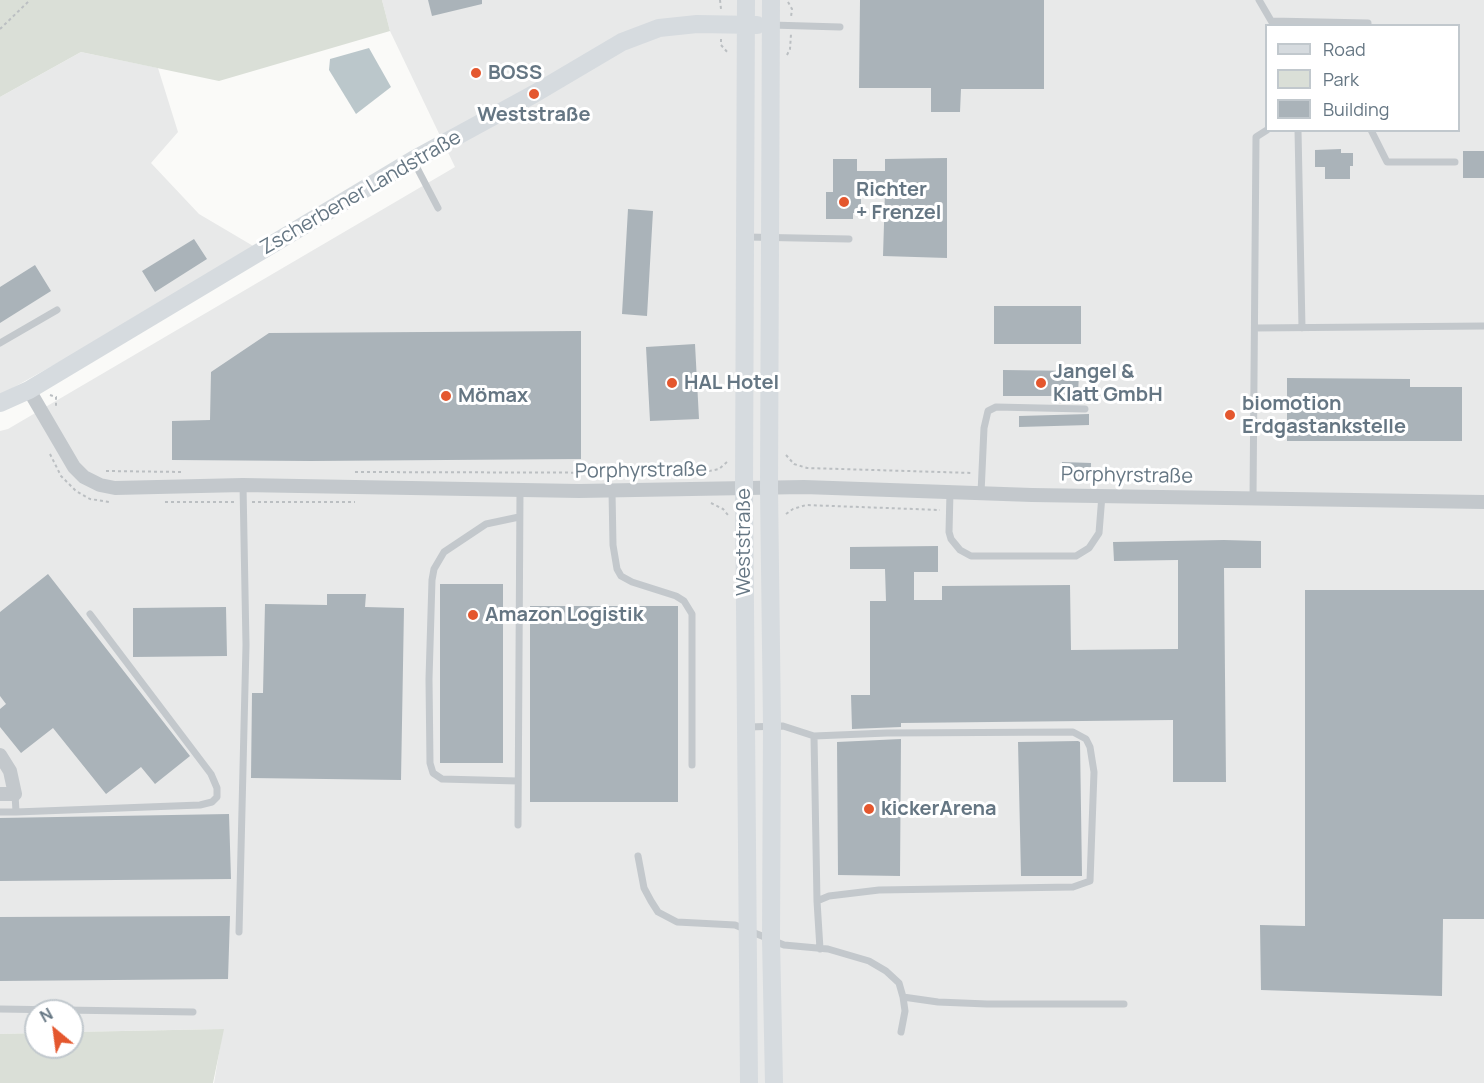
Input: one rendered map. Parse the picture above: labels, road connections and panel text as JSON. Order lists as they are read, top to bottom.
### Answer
{
  "streets": {
    "main road": ["Zscherbener Landstraße", "Weststraße"],
    "street": ["Porphyrstraße"]
  },
  "crossings": [
    ["Zscherbener Landstraße", "Porphyrstraße"],
    ["Zscherbener Landstraße", "Weststraße"],
    ["Porphyrstraße", "Weststraße"]
  ],
  "places": [
    "BOSS",
    "Weststraße",
    "Richter + Frenzel",
    "HAL Hotel",
    "Jangel & Klatt GmbH",
    "Mömax",
    "biomotion Erdgastankstelle",
    "Amazon Logistik",
    "kickerArena"
  ],
  "legend": ["Road", "Park", "Building"],
  "north": "top left"
}
